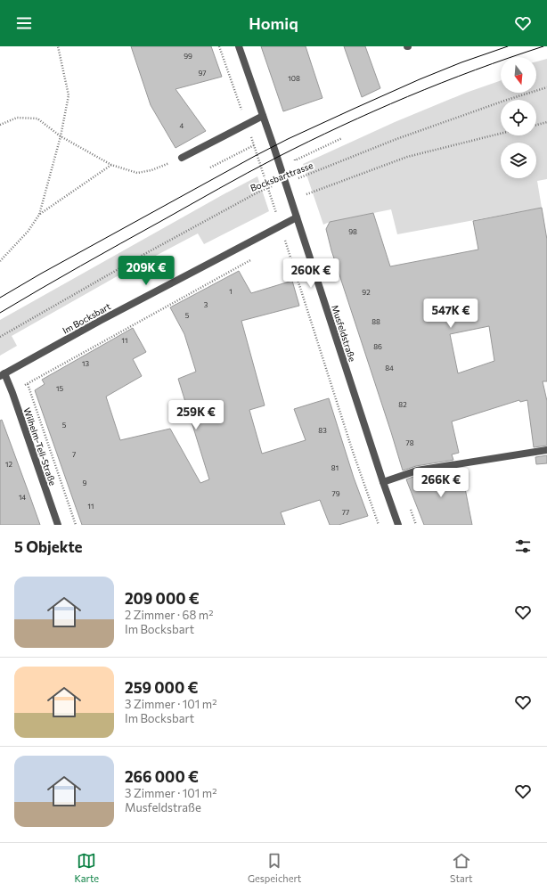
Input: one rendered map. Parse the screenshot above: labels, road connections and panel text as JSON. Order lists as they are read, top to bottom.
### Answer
{
  "streets": {
    "street": ["Im Bocksbart", "Musfeldstraße", "Wilhelm-Tell-Straße"],
    "path": ["Bocksbarttrasse"]
  },
  "crossings": [
    ["Bocksbarttrasse", "Musfeldstraße"],
    ["Im Bocksbart", "Musfeldstraße"],
    ["Im Bocksbart", "Wilhelm-Tell-Straße"]
  ],
  "house_numbers": [
    "99",
    "97",
    "108",
    "4",
    "98",
    "1",
    "92",
    "3",
    "5",
    "88",
    "11",
    "86",
    "13",
    "84",
    "15",
    "82",
    "5",
    "83",
    "78",
    "7",
    "12",
    "81",
    "9",
    "79",
    "14",
    "11",
    "77"
  ],
  "north": "bottom",
  "page": {
    "header": "Homiq",
    "price": [
      "209K €",
      "260K €",
      "547K €",
      "259K €",
      "266K €"
    ],
    "heading": "5 Objekte",
    "list": [
      {
        "name": "209 000 €",
        "note": "2 Zimmer · 68 m² · Im Bocksbart"
      },
      {
        "name": "259 000 €",
        "note": "3 Zimmer · 101 m² · Im Bocksbart"
      },
      {
        "name": "266 000 €",
        "note": "3 Zimmer · 101 m² · Musfeldstraße"
      }
    ],
    "tabs": ["Karte", "Gespeichert", "Start"]
  }
}
